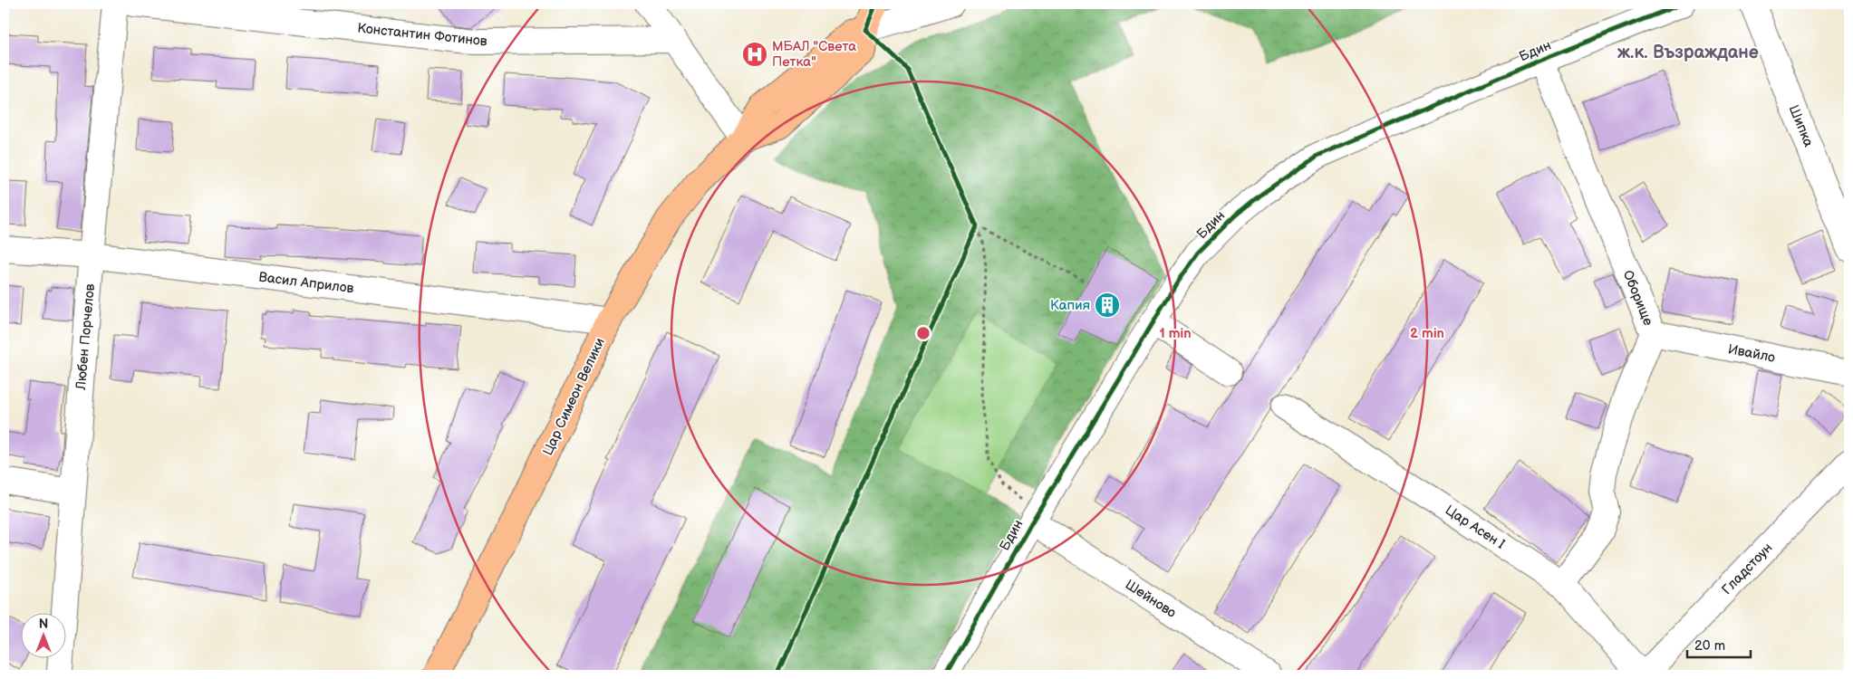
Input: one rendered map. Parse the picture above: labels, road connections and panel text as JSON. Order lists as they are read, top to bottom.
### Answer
{
  "streets": {
    "main road": ["Цар Симеон Велики"],
    "street": [
      "Константин Фотинов",
      "Бдин",
      "Шипка",
      "Васил Априлов",
      "Оборище",
      "Любен Порчелов",
      "Ивайло",
      "Цар Асен I",
      "Гладстоун",
      "Шейново"
    ]
  },
  "crossings": [
    ["Бдин", "Оборище"],
    ["Бдин", "Шейново"],
    ["Васил Априлов", "Любен Порчелов"],
    ["Васил Априлов", "Цар Симеон Велики"],
    ["Оборище", "Ивайло"],
    ["Оборище", "Цар Асен I"],
    ["Цар Асен I", "Гладстоун"]
  ],
  "districts": ["ж.к. Възраждане"],
  "places": {
    "hospital": ["МБАЛ \"Света Петка\""],
    "building": ["Капия"]
  },
  "scale_bar": "20 m",
  "north": "top",
  "rings": ["1 min", "2 min"]
}
